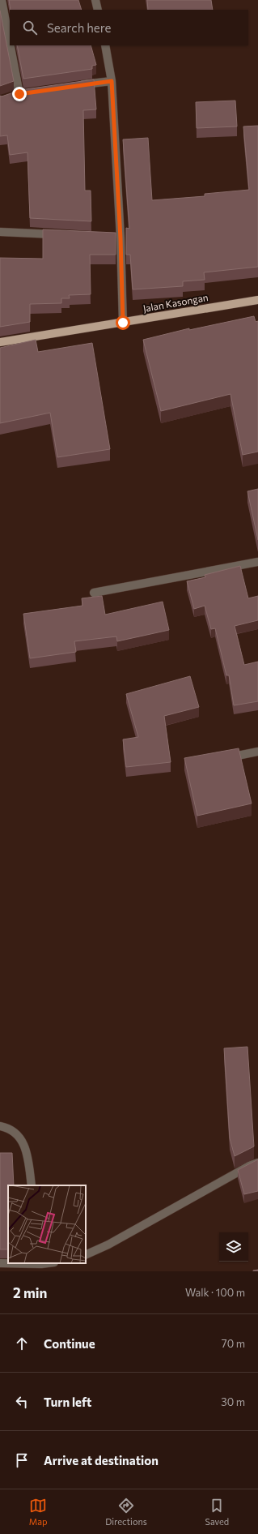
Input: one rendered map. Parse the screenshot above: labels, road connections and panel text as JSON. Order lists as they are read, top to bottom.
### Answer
{
  "streets": {
    "main road": ["Jalan Kasongan"]
  },
  "page": {
    "search": "Search here",
    "heading": ["2 min", "Walk · 100 m"],
    "list": [
      ["Continue", "70 m"],
      ["Turn left", "30 m"],
      "Arrive at destination"
    ],
    "nav": ["Map", "Directions", "Saved"]
  }
}
